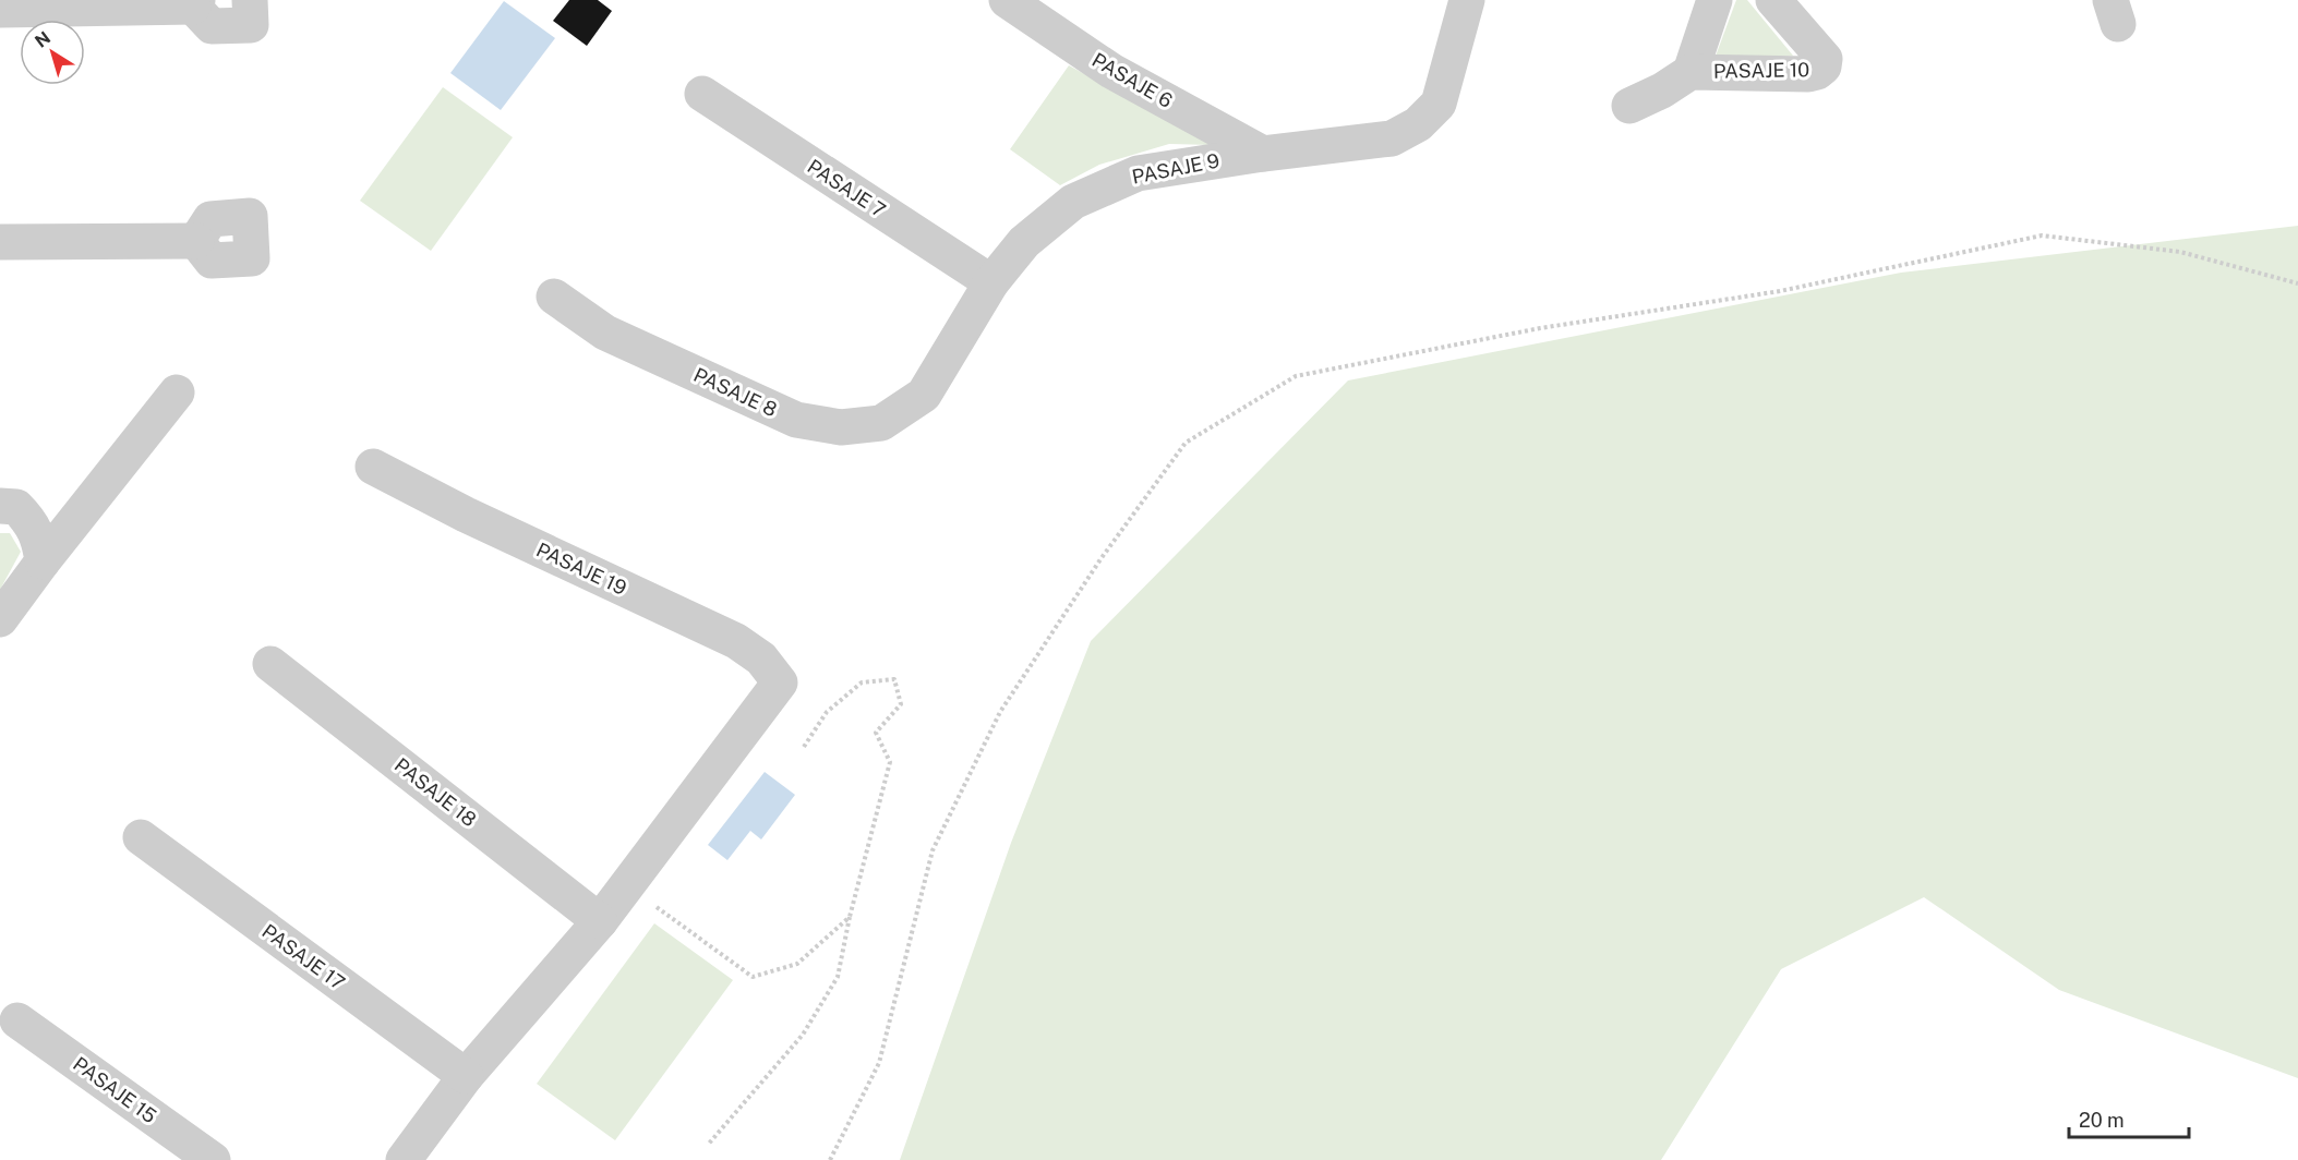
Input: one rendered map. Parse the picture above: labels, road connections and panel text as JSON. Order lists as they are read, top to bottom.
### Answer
{
  "streets": {
    "street": [
      "PASAJE 10",
      "PASAJE 6",
      "PASAJE 9",
      "PASAJE 7",
      "PASAJE 8",
      "PASAJE 19",
      "PASAJE 18",
      "PASAJE 17",
      "PASAJE 15"
    ]
  },
  "crossings": [
    ["PASAJE 6", "PASAJE 9"],
    ["PASAJE 9", "PASAJE 7"],
    ["PASAJE 9", "PASAJE 8"]
  ],
  "scale_bar": "20 m",
  "north": "top left"
}
